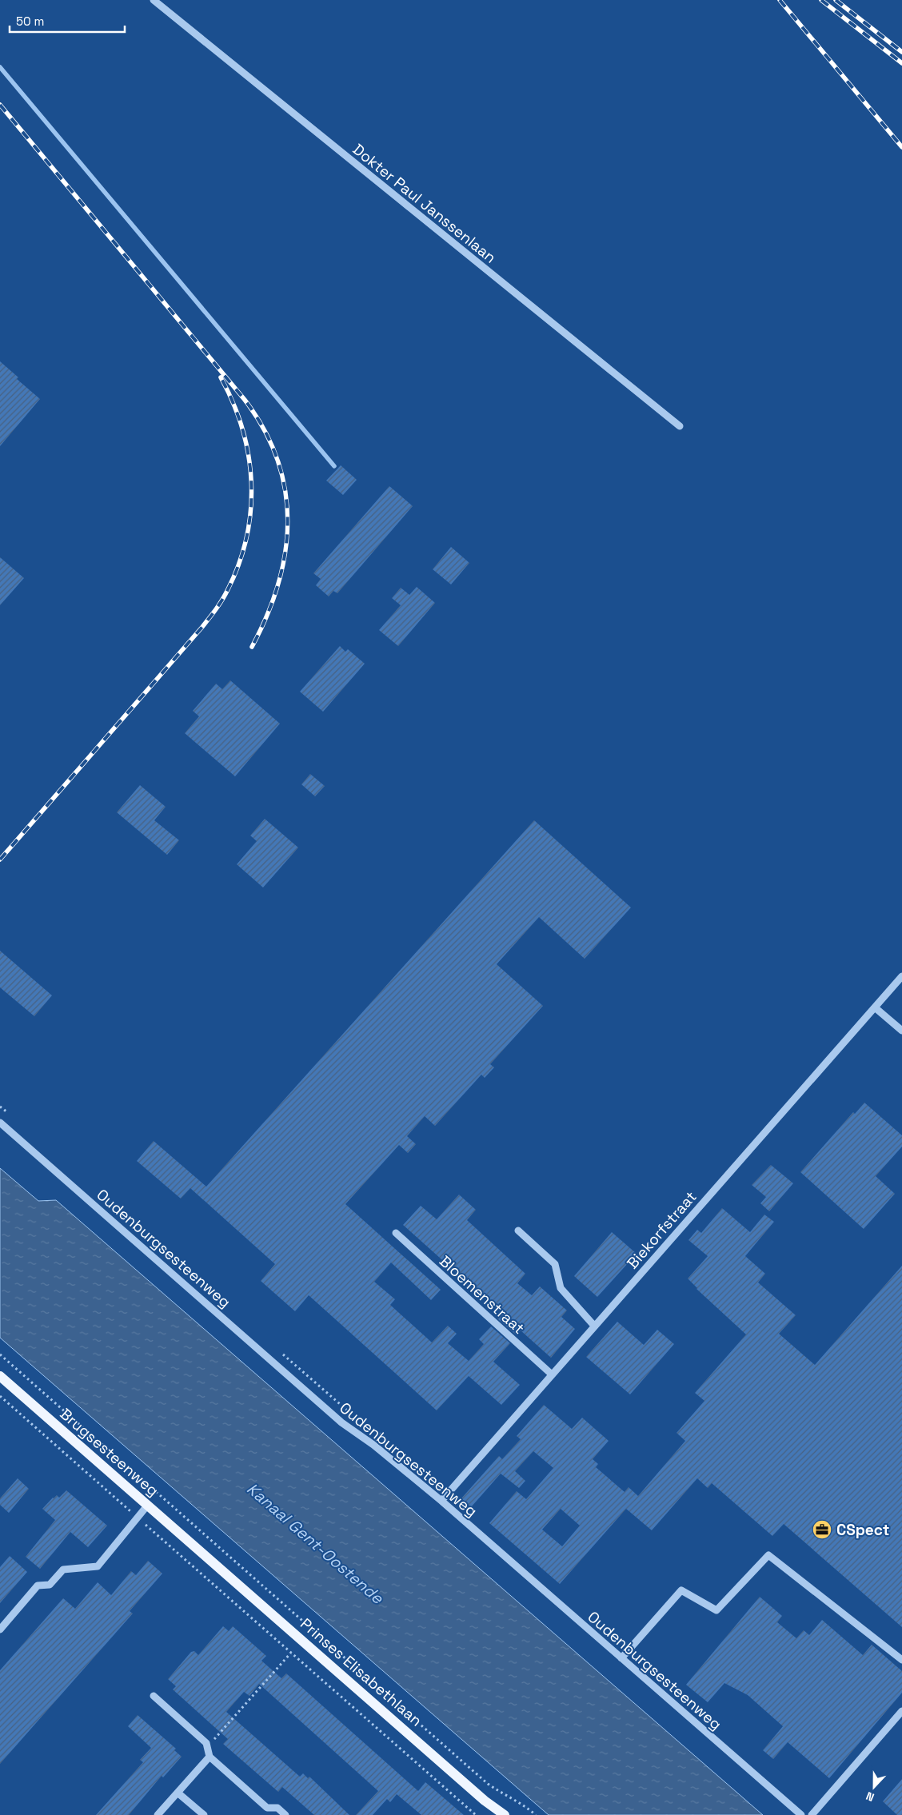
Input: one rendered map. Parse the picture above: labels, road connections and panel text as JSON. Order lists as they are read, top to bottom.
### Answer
{
  "streets": {
    "main road": ["Brugsesteenweg", "Prinses Elisabethlaan"],
    "street": [
      "Dokter Paul Janssenlaan",
      "Biekorfstraat",
      "Oudenburgsesteenweg",
      "Bloemenstraat"
    ]
  },
  "crossings": [
    ["Biekorfstraat", "Oudenburgsesteenweg"],
    ["Biekorfstraat", "Bloemenstraat"],
    ["Brugsesteenweg", "Prinses Elisabethlaan"]
  ],
  "water": ["Kanaal Gent-Oostende"],
  "places": {
    "office": ["CSpect"]
  },
  "scale_bar": "50 m",
  "north": "bottom"
}
